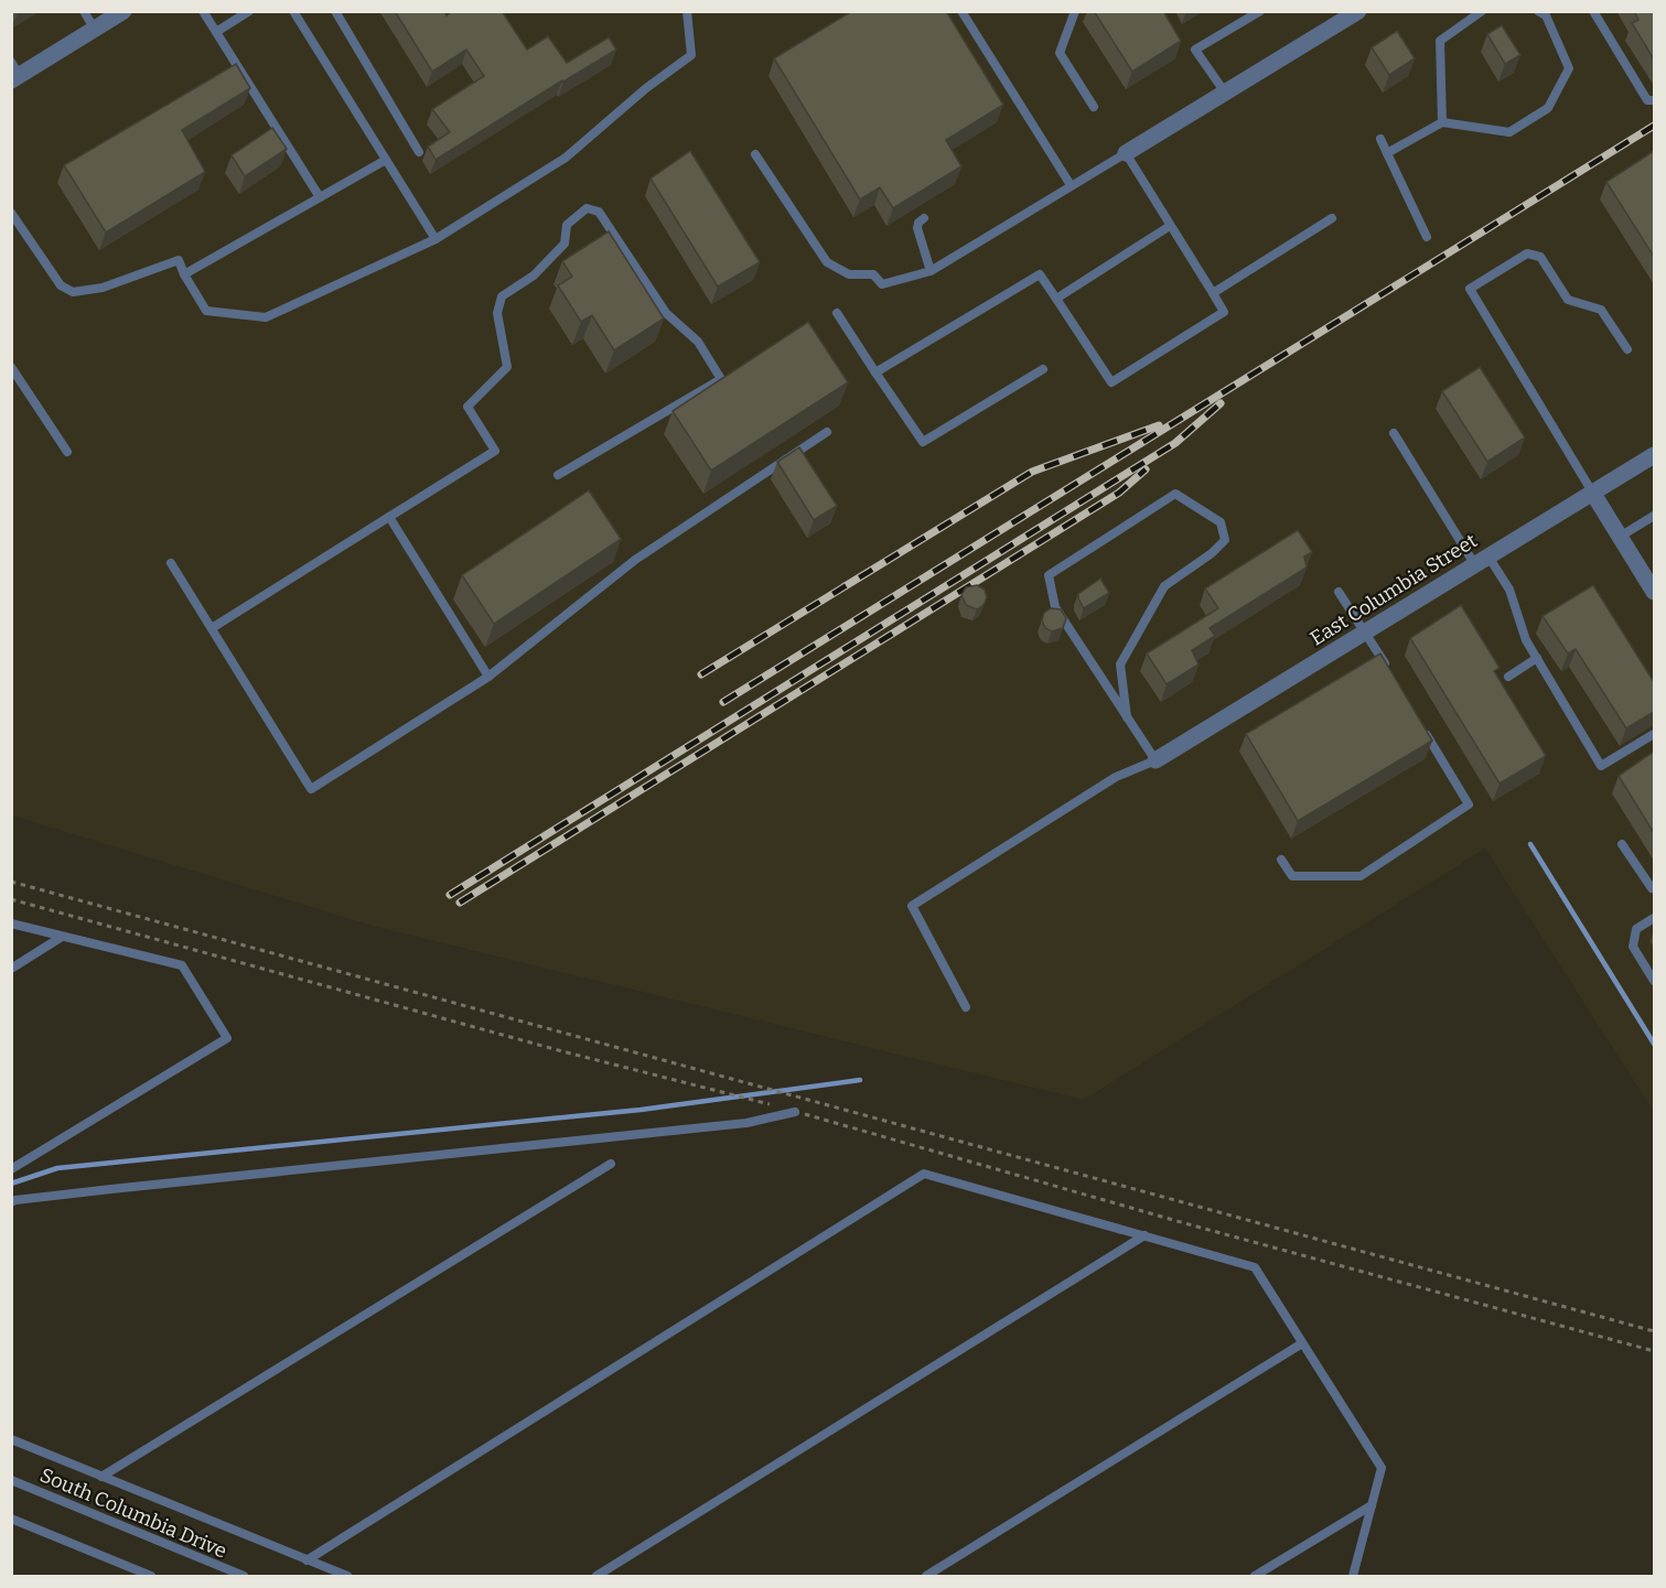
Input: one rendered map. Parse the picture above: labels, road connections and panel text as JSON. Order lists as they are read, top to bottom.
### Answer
{
  "streets": {
    "street": ["East Columbia Street"],
    "lane": ["South Columbia Drive"]
  }
}
